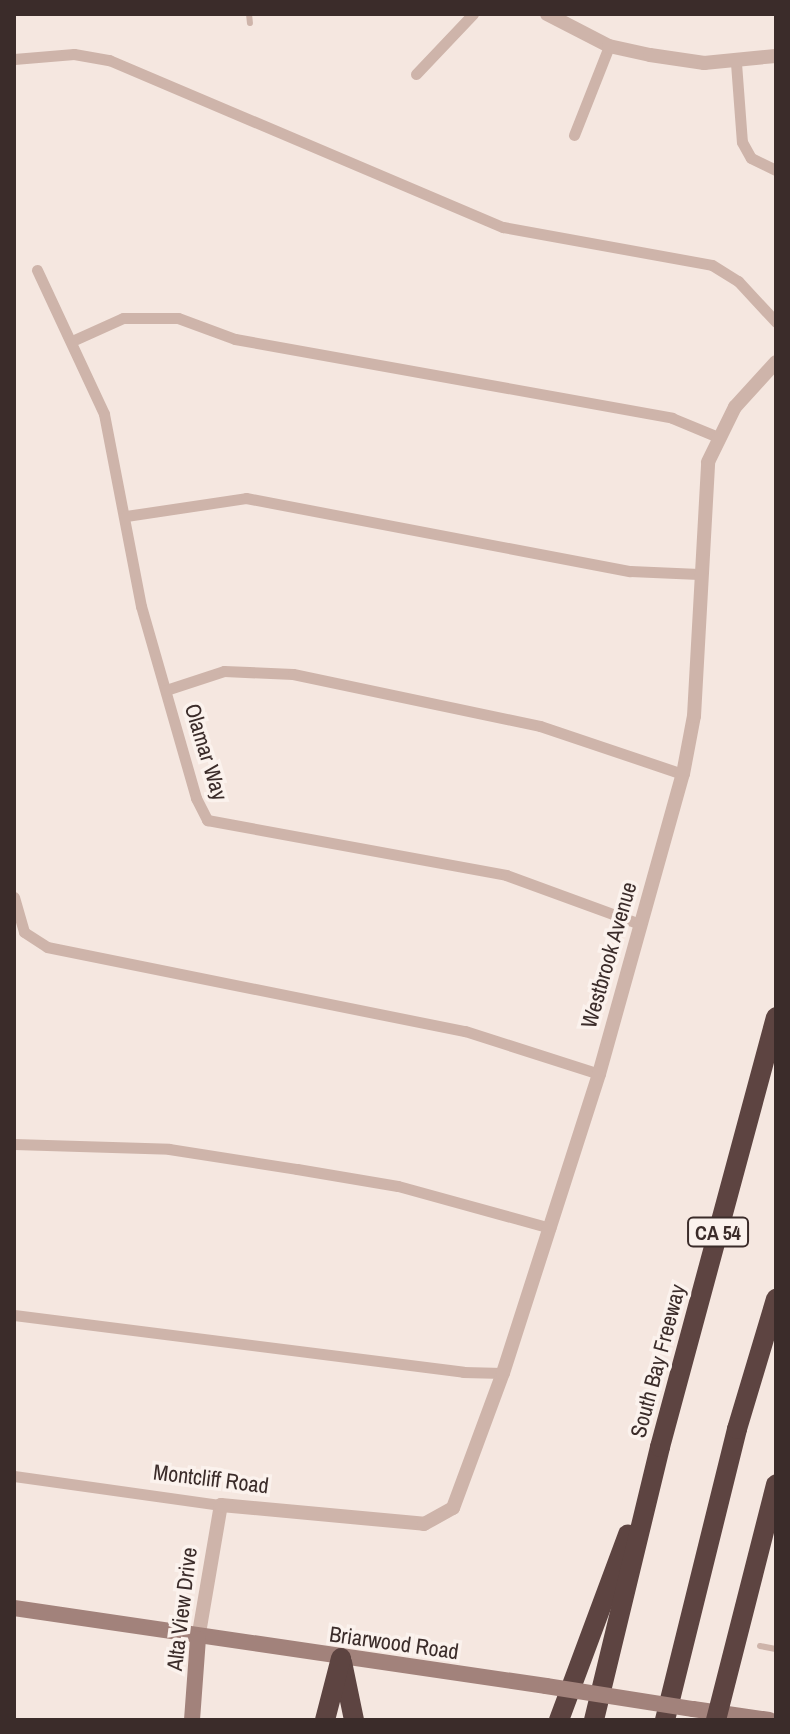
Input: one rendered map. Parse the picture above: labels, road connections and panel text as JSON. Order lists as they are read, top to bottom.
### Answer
{
  "streets": {
    "highway": ["CA 54", "South Bay Freeway"],
    "main road": ["Alta View Drive", "Briarwood Road"],
    "street": ["Olamar Way", "Westbrook Avenue", "Montcliff Road"]
  },
  "crossings": [
    ["Olamar Way", "Westbrook Avenue"],
    ["Westbrook Avenue", "Montcliff Road"],
    ["Montcliff Road", "Alta View Drive"],
    ["Alta View Drive", "Briarwood Road"]
  ]
}
